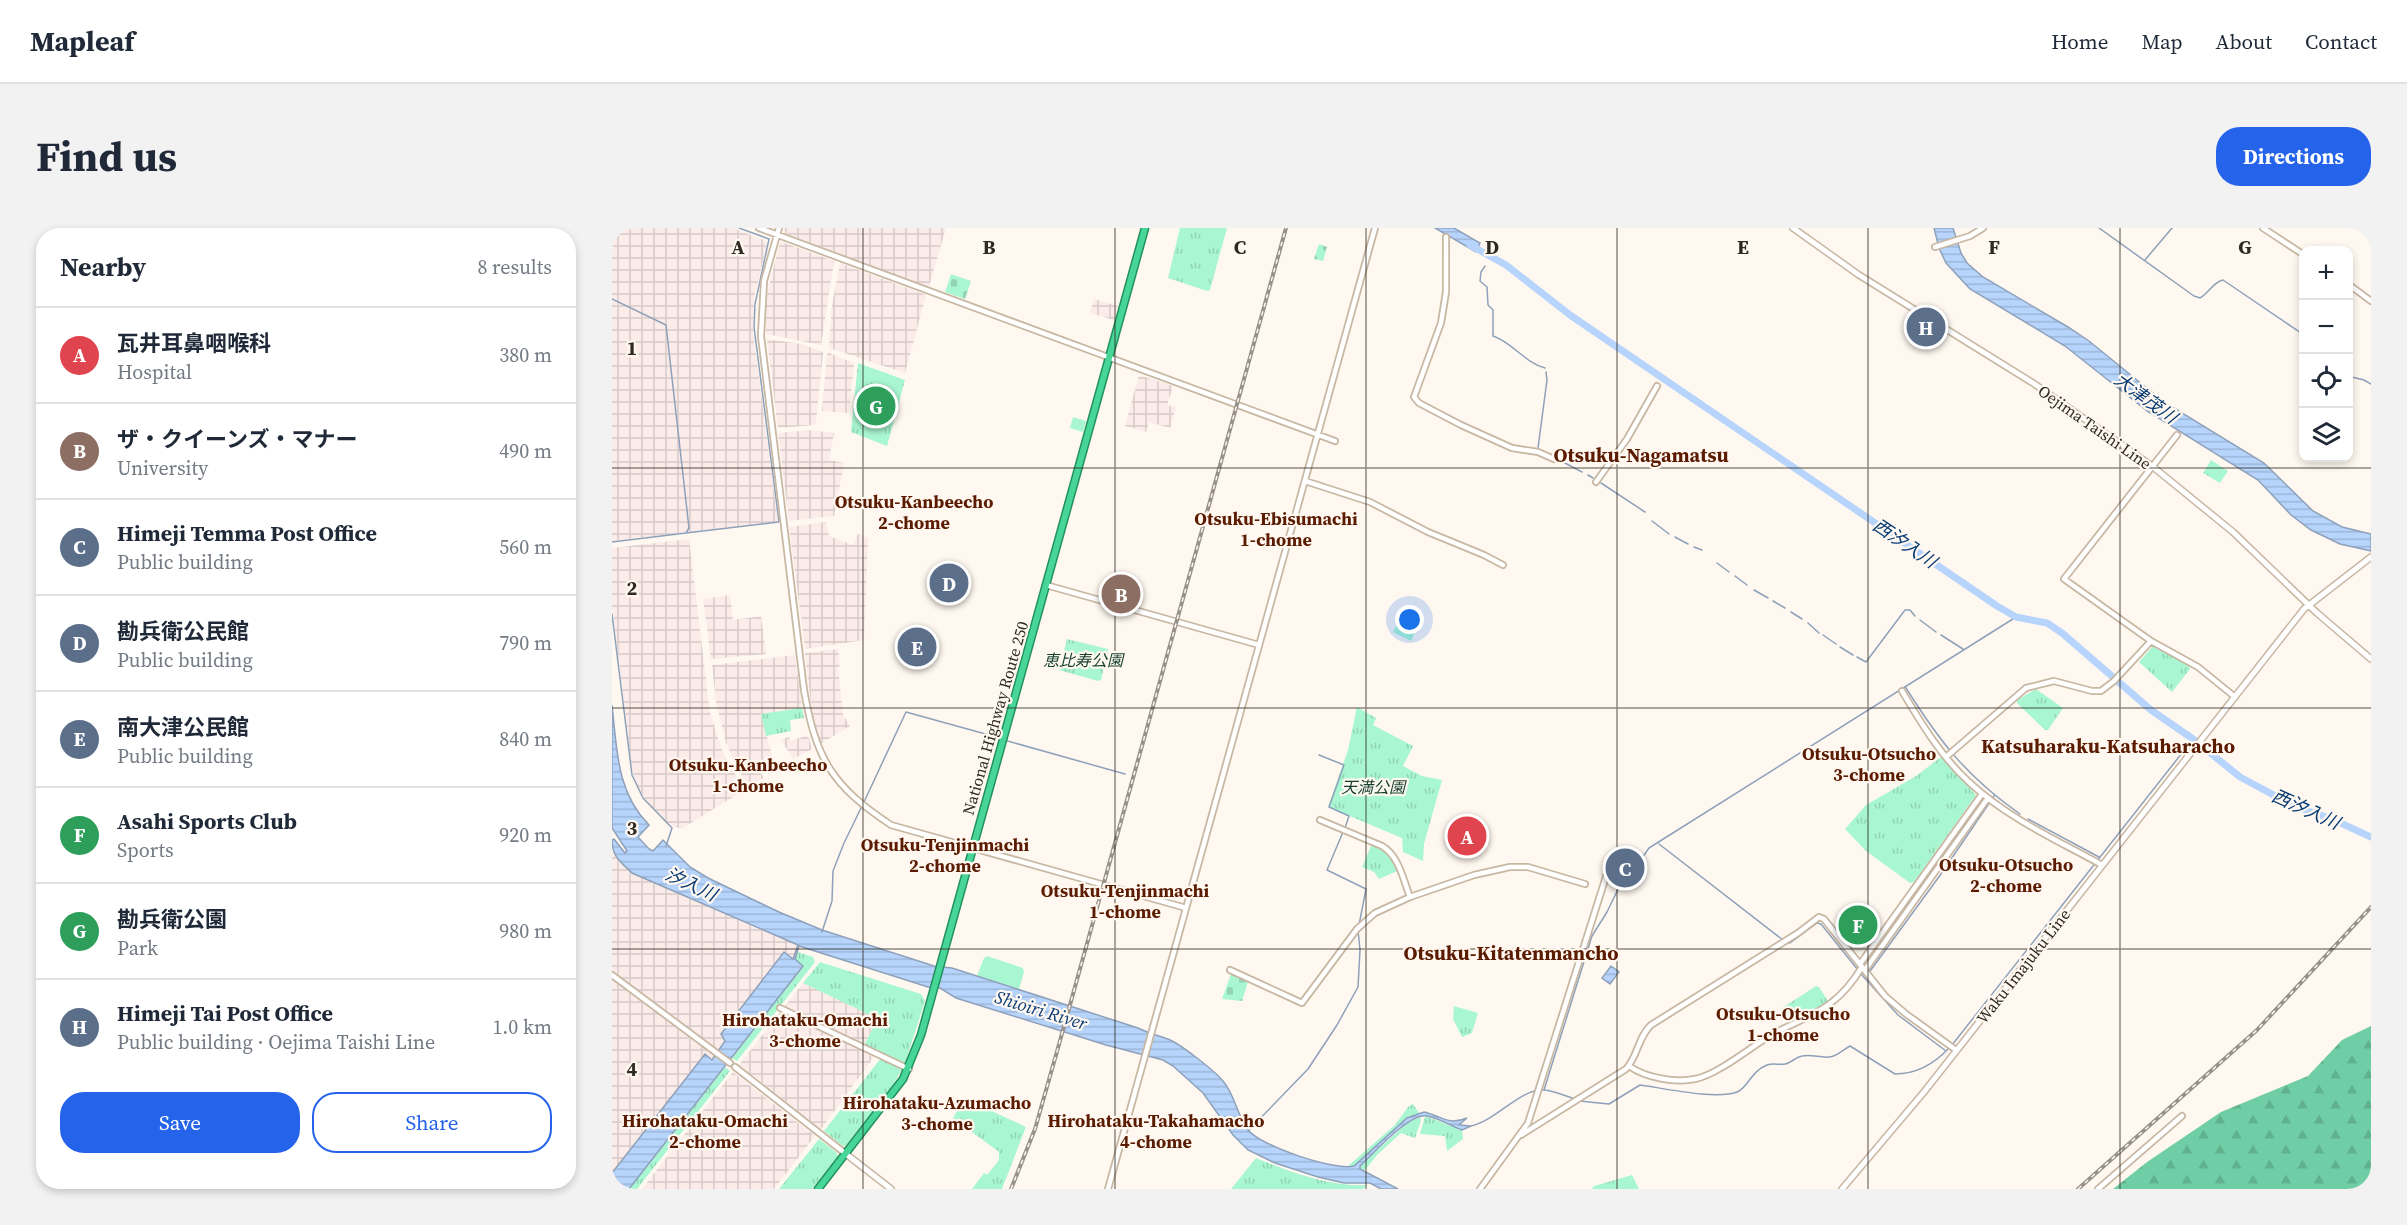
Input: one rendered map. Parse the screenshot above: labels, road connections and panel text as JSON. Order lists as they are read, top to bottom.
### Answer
{
  "streets": {
    "highway": ["National Highway Route 250"],
    "main road": ["Oejima Taishi Line", "Waku Imajuku Line"]
  },
  "crossings": [
    ["Oejima Taishi Line", "Waku Imajuku Line"]
  ],
  "districts": [
    "Otsuku-Nagamatsu",
    "Otsuku-Kanbeecho 2-chome",
    "Otsuku-Ebisumachi 1-chome",
    "Katsuharaku-Katsuharacho",
    "Otsuku-Otsucho 3-chome",
    "Otsuku-Kanbeecho 1-chome",
    "Otsuku-Tenjinmachi 2-chome",
    "Otsuku-Otsucho 2-chome",
    "Otsuku-Tenjinmachi 1-chome",
    "Otsuku-Kitatenmancho",
    "Otsuku-Otsucho 1-chome",
    "Hirohataku-Omachi 3-chome",
    "Hirohataku-Azumacho 3-chome",
    "Hirohataku-Omachi 2-chome",
    "Hirohataku-Takahamacho 4-chome"
  ],
  "water": [
    "大津茂川",
    "西汐入川",
    "汐入川",
    "Shioiri River"
  ],
  "parks": ["恵比寿公園", "天満公園"],
  "page": {
    "header": "Mapleaf",
    "nav": [
      "Home",
      "Map",
      "About",
      "Contact"
    ],
    "title": "Find us",
    "buttons": [
      "Directions",
      ["Save", "Share"]
    ],
    "heading": ["Nearby", "8 results"],
    "map_buttons": ["+", "−"],
    "pins": [
      "H",
      "G",
      "D",
      "B",
      "E",
      "A",
      "C",
      "F"
    ],
    "list": [
      {
        "mark": "A",
        "name": "瓦井耳鼻咽喉科",
        "note": "Hospital",
        "value": "380 m"
      },
      {
        "mark": "B",
        "name": "ザ・クイーンズ・マナー",
        "note": "University",
        "value": "490 m"
      },
      {
        "mark": "C",
        "name": "Himeji Temma Post Office",
        "note": "Public building",
        "value": "560 m"
      },
      {
        "mark": "D",
        "name": "勘兵衛公民館",
        "note": "Public building",
        "value": "790 m"
      },
      {
        "mark": "E",
        "name": "南大津公民館",
        "note": "Public building",
        "value": "840 m"
      },
      {
        "mark": "F",
        "name": "Asahi Sports Club",
        "note": "Sports",
        "value": "920 m"
      },
      {
        "mark": "G",
        "name": "勘兵衛公園",
        "note": "Park",
        "value": "980 m"
      },
      {
        "mark": "H",
        "name": "Himeji Tai Post Office",
        "note": "Public building · Oejima Taishi Line",
        "value": "1.0 km"
      }
    ]
  },
  "grid": {
    "columns": [
      "A",
      "B",
      "C",
      "D",
      "E",
      "F",
      "G"
    ],
    "rows": [
      "1",
      "2",
      "3",
      "4"
    ]
  }
}
